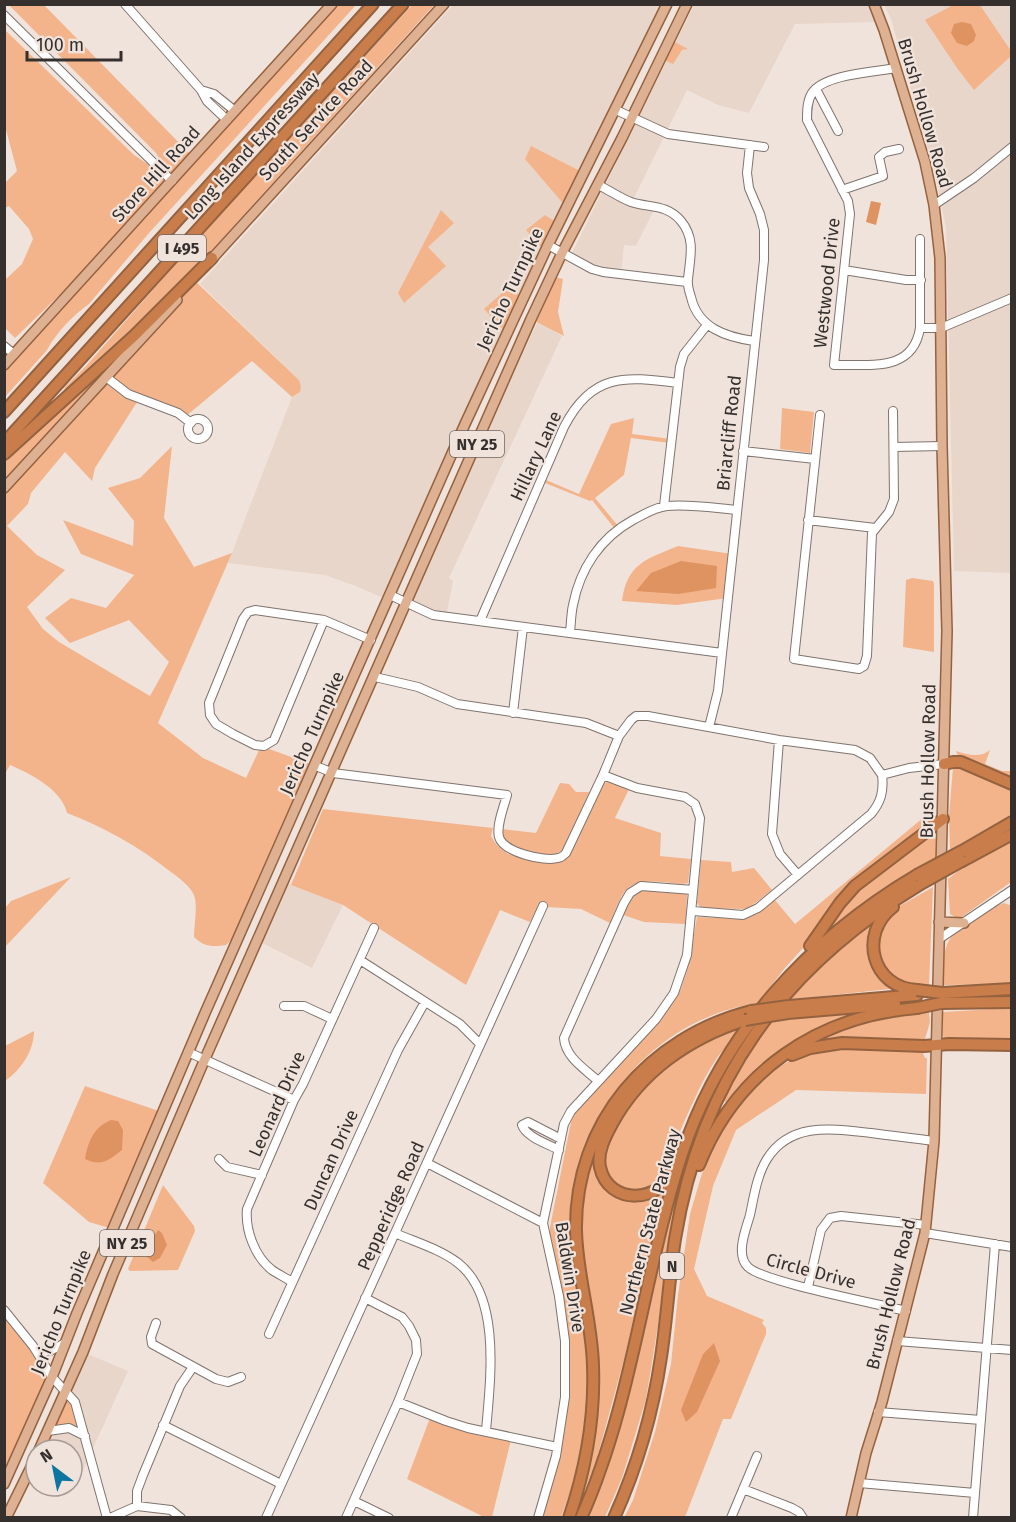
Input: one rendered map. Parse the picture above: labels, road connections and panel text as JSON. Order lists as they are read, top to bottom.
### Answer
{
  "streets": {
    "highway": [
      "Long Island Expressway",
      "I 495",
      "Northern State Parkway",
      "N"
    ],
    "main road": [
      "Brush Hollow Road",
      "South Service Road",
      "Store Hill Road",
      "Jericho Turnpike",
      "NY 25"
    ],
    "street": [
      "Westwood Drive",
      "Briarcliff Road",
      "Hillary Lane",
      "Leonard Drive",
      "Duncan Drive",
      "Pepperidge Road",
      "Circle Drive",
      "Baldwin Drive"
    ]
  },
  "crossings": [
    ["Brush Hollow Road", "Circle Drive"],
    ["Leonard Drive", "Duncan Drive"]
  ],
  "scale_bar": "100 m",
  "north": "top left"
}
